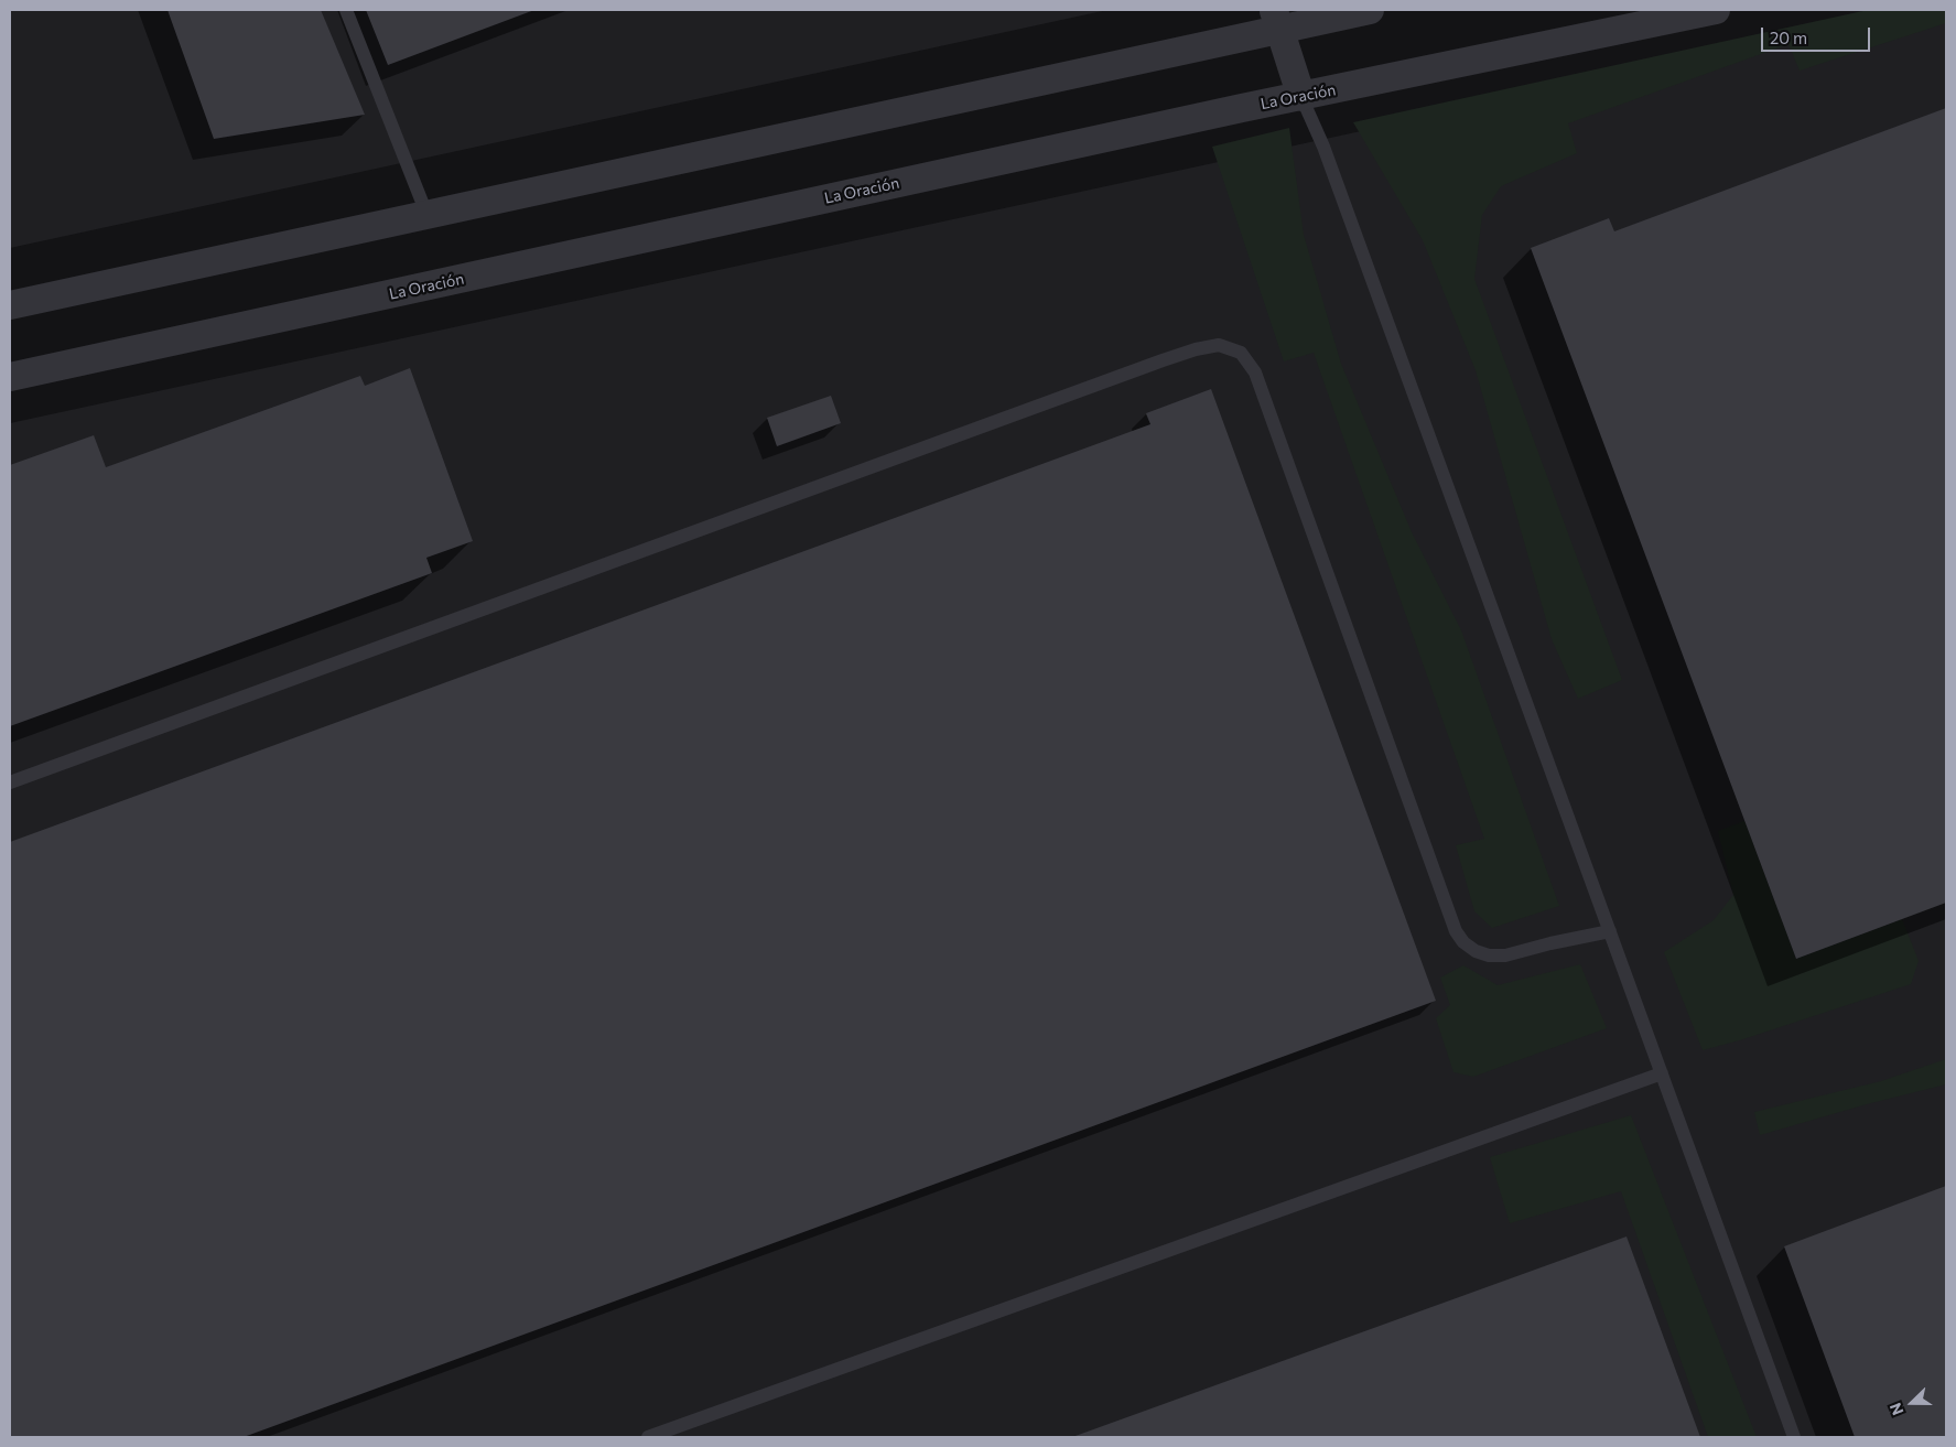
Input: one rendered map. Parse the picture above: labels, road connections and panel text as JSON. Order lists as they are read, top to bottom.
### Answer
{
  "streets": {
    "street": ["La Oración"]
  },
  "scale_bar": "20 m",
  "north": "left"
}
